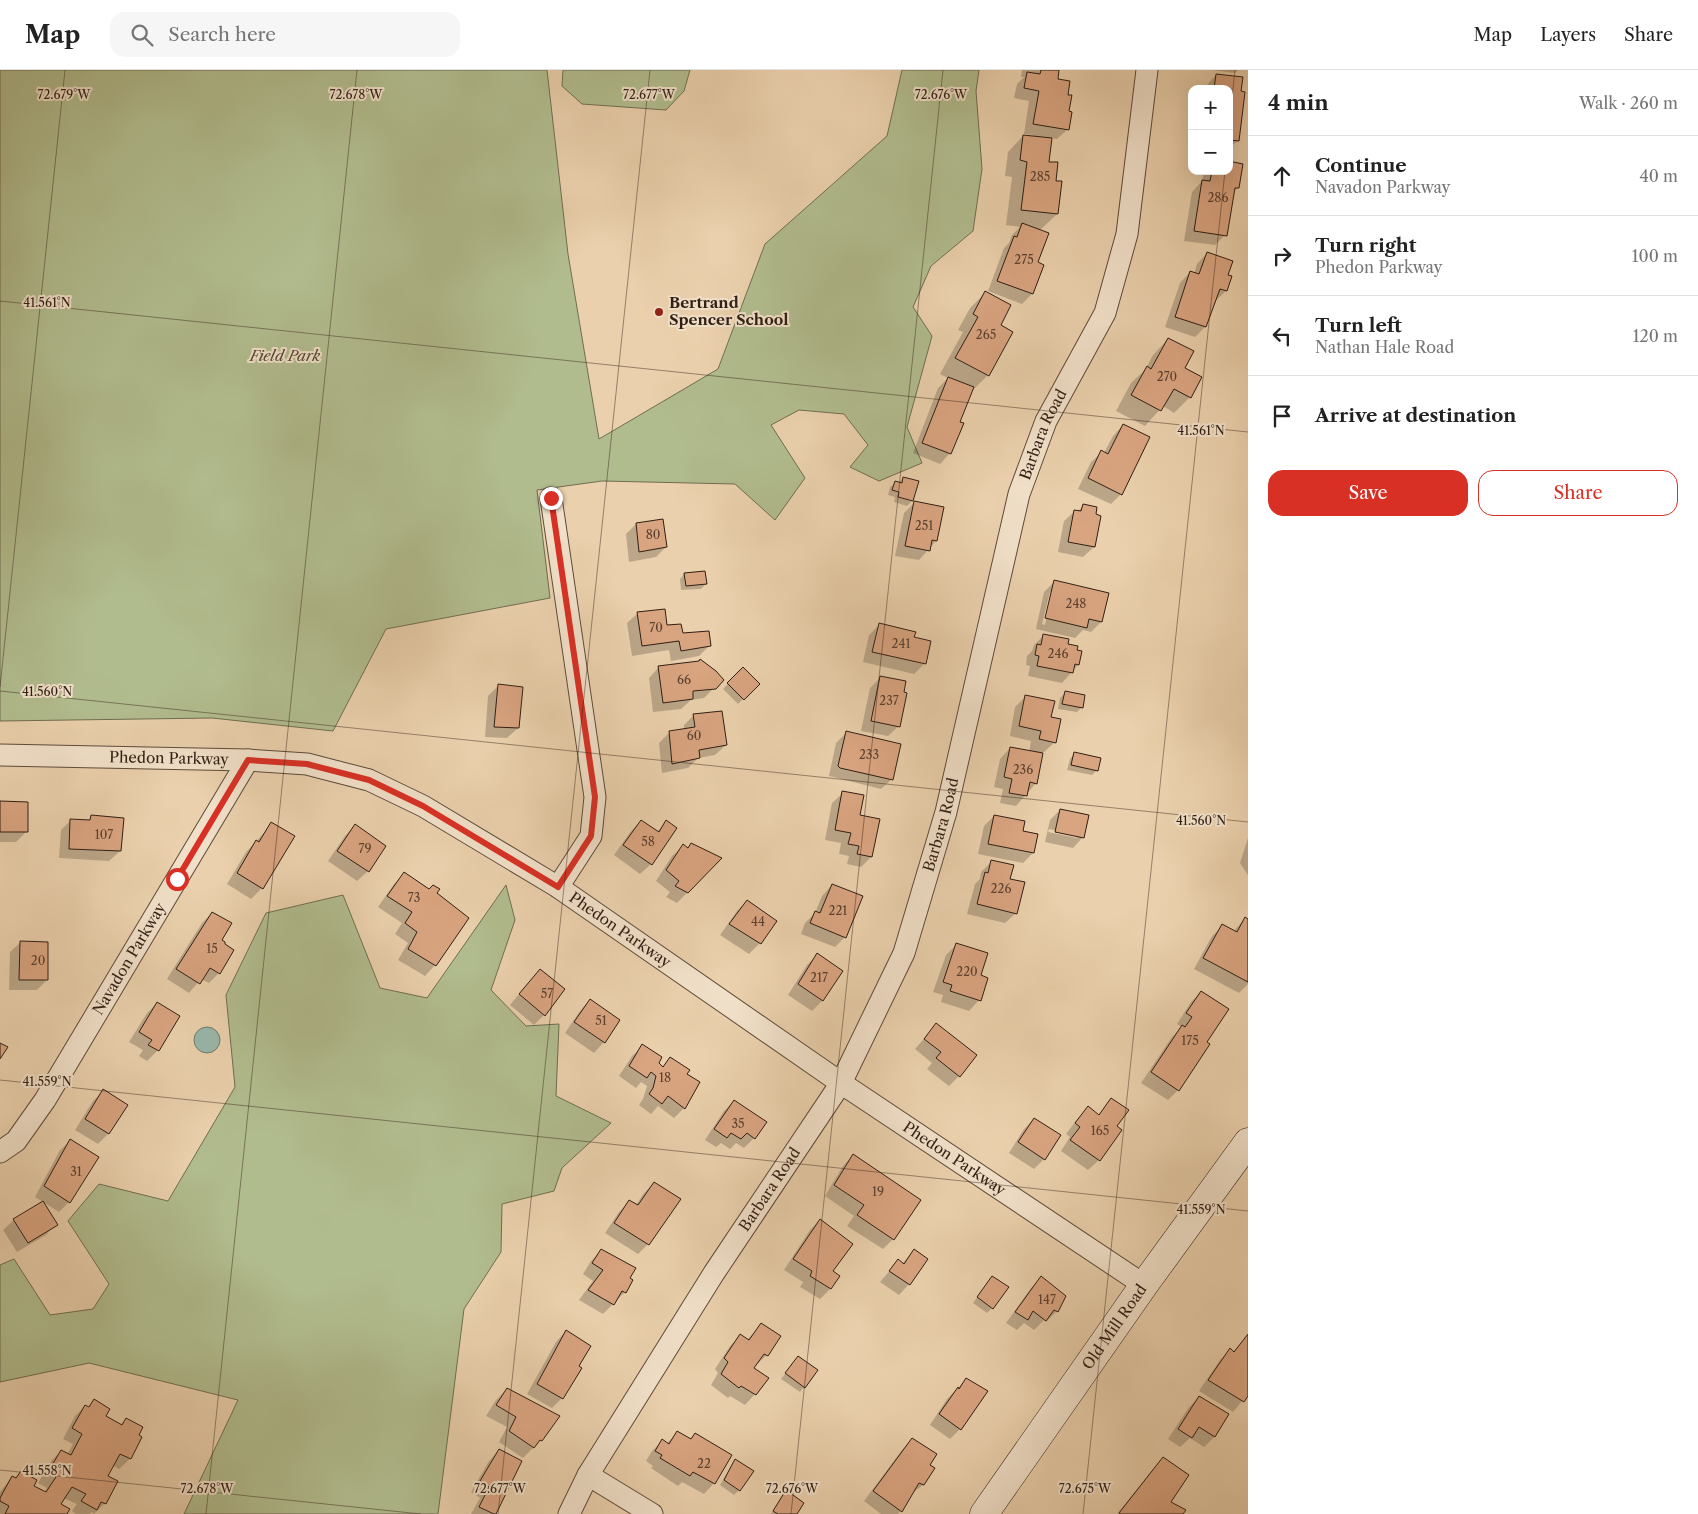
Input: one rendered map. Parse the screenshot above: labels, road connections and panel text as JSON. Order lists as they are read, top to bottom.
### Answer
{
  "streets": {
    "street": [
      "Barbara Road",
      "Phedon Parkway",
      "Navadon Parkway",
      "Old Mill Road"
    ]
  },
  "crossings": [
    ["Barbara Road", "Phedon Parkway"],
    ["Phedon Parkway", "Navadon Parkway"],
    ["Phedon Parkway", "Old Mill Road"]
  ],
  "parks": ["Field Park"],
  "places": ["Bertrand Spencer School"],
  "house_numbers": [
    "285",
    "286",
    "275",
    "265",
    "270",
    "251",
    "80",
    "248",
    "70",
    "241",
    "246",
    "66",
    "237",
    "60",
    "233",
    "236",
    "107",
    "58",
    "79",
    "226",
    "73",
    "221",
    "44",
    "15",
    "20",
    "220",
    "217",
    "57",
    "51",
    "175",
    "18",
    "35",
    "165",
    "31",
    "19",
    "147",
    "22"
  ],
  "page": {
    "header": "Map",
    "search": "Search here",
    "nav": ["Map", "Layers", "Share"],
    "heading": ["4 min", "Walk · 260 m"],
    "map_buttons": ["+", "−"],
    "list": [
      ["Continue", "Navadon Parkway", "40 m"],
      ["Turn right", "Phedon Parkway", "100 m"],
      ["Turn left", "Nathan Hale Road", "120 m"],
      "Arrive at destination"
    ],
    "buttons": ["Save", "Share"]
  },
  "coordinates": [
    "72.679°W",
    "72.678°W",
    "72.677°W",
    "72.676°W",
    "41.561°N",
    "41.560°N",
    "41.559°N",
    "41.558°N",
    "72.675°W"
  ]
}
